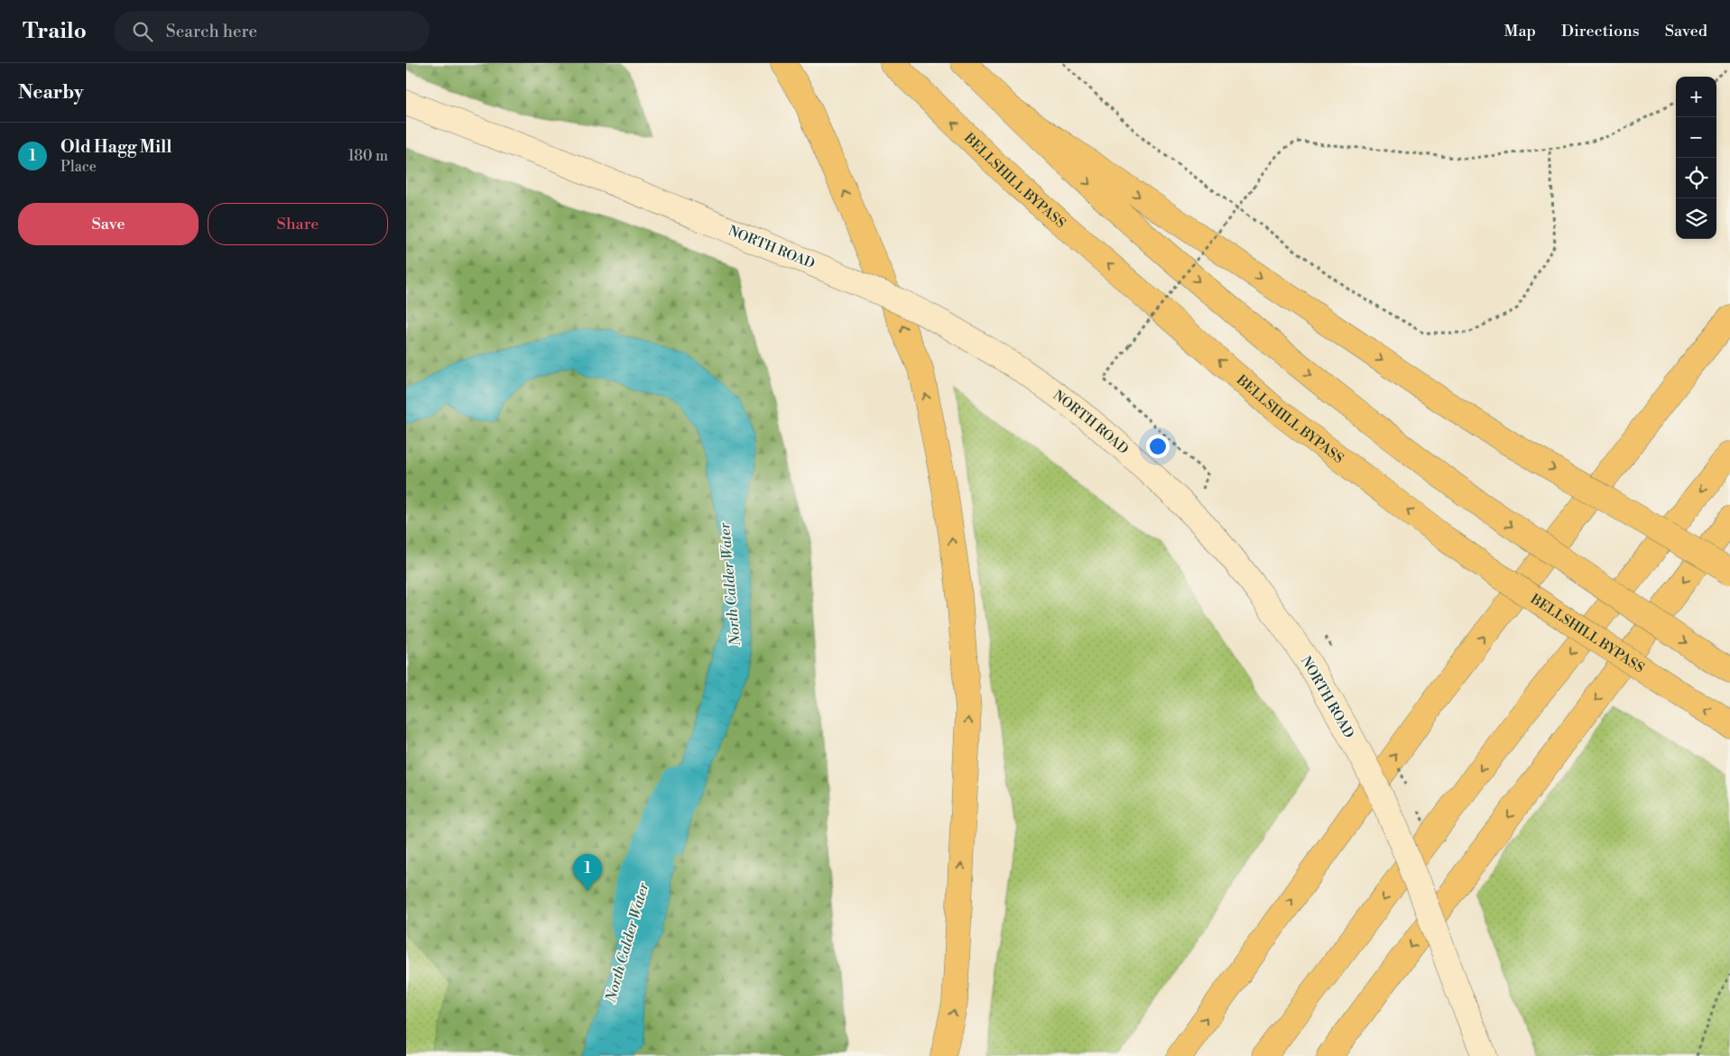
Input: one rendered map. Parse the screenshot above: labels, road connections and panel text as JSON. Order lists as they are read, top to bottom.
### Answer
{
  "streets": {
    "highway": ["BELLSHILL BYPASS"],
    "main road": ["NORTH ROAD"]
  },
  "water": ["North Calder Water"],
  "page": {
    "header": "Trailo",
    "search": "Search here",
    "nav": ["Map", "Directions", "Saved"],
    "heading": "Nearby",
    "map_buttons": ["+", "−"],
    "list": [
      {
        "mark": "1",
        "name": "Old Hagg Mill",
        "note": "Place",
        "value": "180 m"
      }
    ],
    "buttons": ["Save", "Share"],
    "pins": "1"
  }
}
